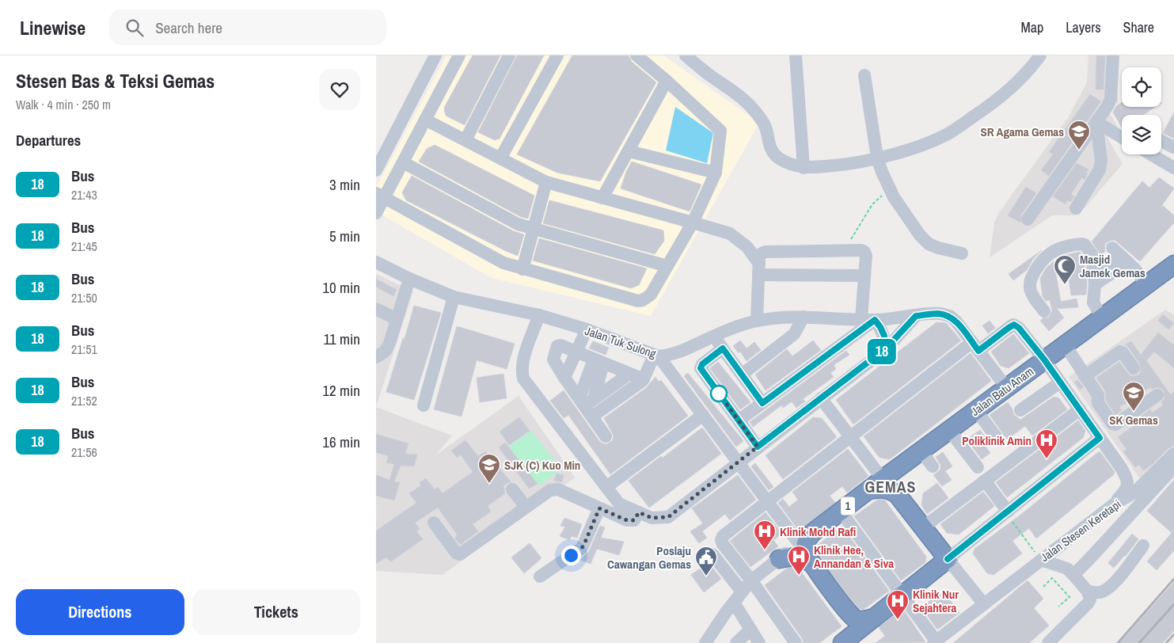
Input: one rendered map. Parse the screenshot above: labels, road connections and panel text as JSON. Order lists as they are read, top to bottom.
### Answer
{
  "streets": {
    "highway": ["Jalan Batu Anam", "1"],
    "street": ["Jalan Tuk Sulong", "Jalan Stesen Keretapi"]
  },
  "crossings": [
    ["Jalan Tuk Sulong", "Jalan Batu Anam"],
    ["Jalan Batu Anam", "1"]
  ],
  "districts": ["GEMAS"],
  "places": {
    "school or university": ["SR Agama Gemas", "SK Gemas", "SJK (C) Kuo Min"],
    "mosque": ["Masjid Jamek Gemas"],
    "hospital": [
      "Poliklinik Amin",
      "Klinik Mohd Rafi",
      "Klinik Hee, Annandan & Siva",
      "Klinik Nur Sejahtera"
    ],
    "public building": ["Poslaju Cawangan Gemas"]
  },
  "lines": ["bus line 18"],
  "page": {
    "header": "Linewise",
    "search": "Search here",
    "nav": ["Map", "Layers", "Share"],
    "heading": [
      ["Stesen Bas & Teksi Gemas", "Walk · 4 min · 250 m"],
      "Departures"
    ],
    "on_map": "18",
    "list": [
      {
        "mark": "18",
        "name": "Bus",
        "note": "21:43",
        "value": "3 min"
      },
      {
        "mark": "18",
        "name": "Bus",
        "note": "21:45",
        "value": "5 min"
      },
      {
        "mark": "18",
        "name": "Bus",
        "note": "21:50",
        "value": "10 min"
      },
      {
        "mark": "18",
        "name": "Bus",
        "note": "21:51",
        "value": "11 min"
      },
      {
        "mark": "18",
        "name": "Bus",
        "note": "21:52",
        "value": "12 min"
      },
      {
        "mark": "18",
        "name": "Bus",
        "note": "21:56",
        "value": "16 min"
      }
    ],
    "buttons": ["Directions", "Tickets"]
  }
}
